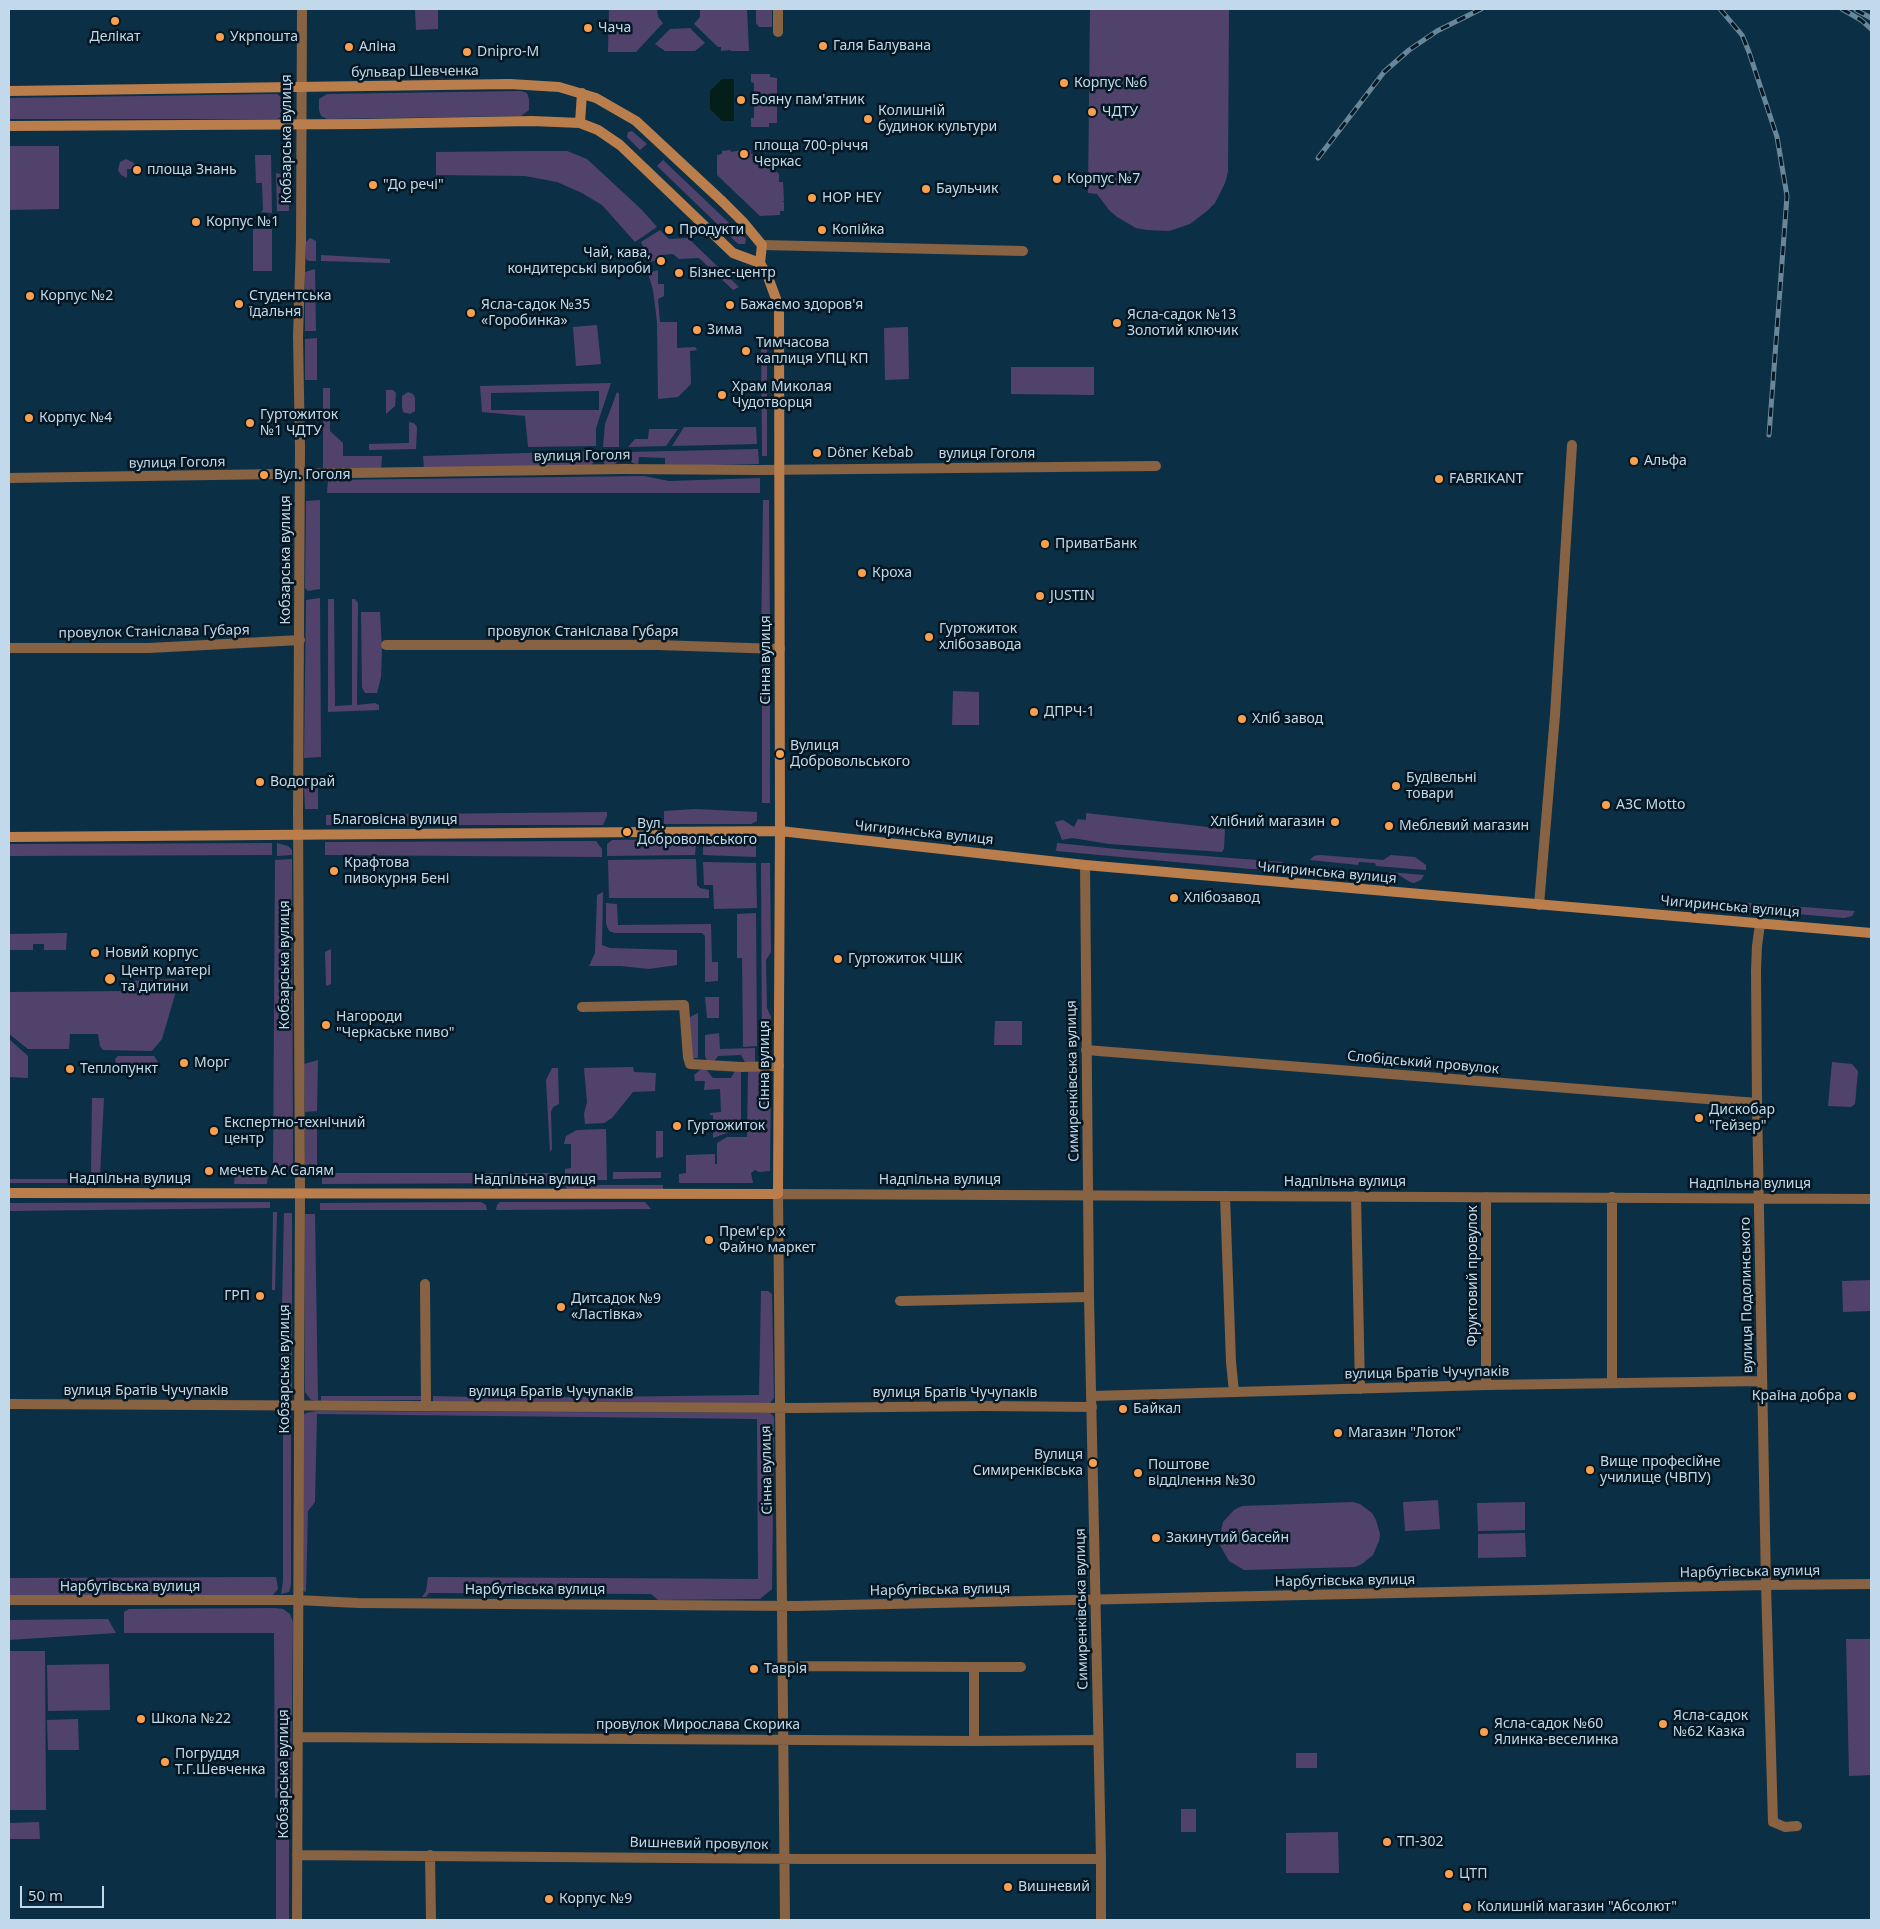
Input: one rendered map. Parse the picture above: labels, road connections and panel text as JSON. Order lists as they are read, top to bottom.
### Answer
{
  "streets": {
    "main road": [
      "бульвар Шевченка",
      "Сінна вулиця",
      "Благовісна вулиця",
      "Чигиринська вулиця",
      "Надпільна вулиця"
    ],
    "street": [
      "Кобзарська вулиця",
      "вулиця Гоголя",
      "провулок Станіслава Губаря",
      "Слобідський провулок",
      "Симиренківська вулиця",
      "Фруктовий провулок",
      "вулиця Подолинського",
      "вулиця Братів Чучупаків",
      "Нарбутівська вулиця",
      "провулок Мирослава Скорика",
      "Вишневий провулок"
    ]
  },
  "crossings": [
    ["бульвар Шевченка", "Кобзарська вулиця"],
    ["Кобзарська вулиця", "вулиця Гоголя"],
    ["Кобзарська вулиця", "провулок Станіслава Губаря"],
    ["Кобзарська вулиця", "Благовісна вулиця"],
    ["Кобзарська вулиця", "Надпільна вулиця"],
    ["Кобзарська вулиця", "вулиця Братів Чучупаків"],
    ["Кобзарська вулиця", "Нарбутівська вулиця"],
    ["Кобзарська вулиця", "провулок Мирослава Скорика"],
    ["Кобзарська вулиця", "Вишневий провулок"],
    ["вулиця Гоголя", "Сінна вулиця"],
    ["провулок Станіслава Губаря", "Сінна вулиця"],
    ["Сінна вулиця", "Благовісна вулиця"],
    ["Сінна вулиця", "Чигиринська вулиця"],
    ["Сінна вулиця", "Надпільна вулиця"],
    ["Сінна вулиця", "вулиця Братів Чучупаків"],
    ["Сінна вулиця", "Нарбутівська вулиця"],
    ["Сінна вулиця", "провулок Мирослава Скорика"],
    ["Сінна вулиця", "Вишневий провулок"],
    ["Благовісна вулиця", "Чигиринська вулиця"],
    ["Чигиринська вулиця", "Симиренківська вулиця"],
    ["Чигиринська вулиця", "вулиця Подолинського"],
    ["Слобідський провулок", "Симиренківська вулиця"],
    ["Слобідський провулок", "вулиця Подолинського"],
    ["Симиренківська вулиця", "Надпільна вулиця"],
    ["Симиренківська вулиця", "вулиця Братів Чучупаків"],
    ["Симиренківська вулиця", "Нарбутівська вулиця"],
    ["Симиренківська вулиця", "провулок Мирослава Скорика"],
    ["Симиренківська вулиця", "Вишневий провулок"],
    ["Надпільна вулиця", "Фруктовий провулок"],
    ["Надпільна вулиця", "вулиця Подолинського"],
    ["Фруктовий провулок", "вулиця Братів Чучупаків"],
    ["вулиця Подолинського", "вулиця Братів Чучупаків"],
    ["вулиця Подолинського", "Нарбутівська вулиця"]
  ],
  "places": [
    "Делікат",
    "Чача",
    "Укрпошта",
    "Галя Балувана",
    "Аліна",
    "Dnipro-M",
    "Корпус №6",
    "Бояну пам'ятник",
    "ЧДТУ",
    "Колишній будинок культури",
    "площа 700-річчя Черкас",
    "площа Знань",
    "Корпус №7",
    "\"До речі\"",
    "Баульчик",
    "HOP HEY",
    "Корпус №1",
    "Продукти",
    "Копійка",
    "Чай, кава, кондитерські вироби",
    "Бізнес-центр",
    "Корпус №2",
    "Студентська їдальня",
    "Бажаємо здоров'я",
    "Ясла-садок №35 «Горобинка»",
    "Ясла-садок №13 Золотий ключик",
    "Зима",
    "Тимчасова каплиця УПЦ КП",
    "Храм Миколая Чудотворця",
    "Корпус №4",
    "Гуртожиток №1 ЧДТУ",
    "Döner Kebab",
    "Альфа",
    "Вул. Гоголя",
    "FABRIKANT",
    "ПриватБанк",
    "Кроха",
    "JUSTIN",
    "Гуртожиток хлібозавода",
    "ДПРЧ-1",
    "Хліб завод",
    "Вулиця Добровольського",
    "Водограй",
    "Будівельні товари",
    "АЗС Motto",
    "Хлібний магазин",
    "Меблевий магазин",
    "Вул. Добровольського",
    "Крафтова пивокурня Бені",
    "Хлібозавод",
    "Новий корпус",
    "Гуртожиток ЧШК",
    "Центр матері та дитини",
    "Нагороди \"Черкаське пиво\"",
    "Морг",
    "Теплопункт",
    "Дискобар \"Гейзер\"",
    "Гуртожиток",
    "Експертно-технічний центр",
    "мечеть Ас Салям",
    "Прем'єр х Файно маркет",
    "ГРП",
    "Дитсадок №9 «Ластівка»",
    "Країна добра",
    "Байкал",
    "Магазин \"Лоток\"",
    "Вулиця Симиренківська",
    "Вище професійне училище (ЧВПУ)",
    "Поштове відділення №30",
    "Закинутий басейн",
    "Таврія",
    "Школа №22",
    "Ясла-садок №62 Казка",
    "Ясла-садок №60 Ялинка-веселинка",
    "Погруддя Т.Г.Шевченка",
    "ТП-302",
    "ЦТП",
    "Вишневий",
    "Корпус №9",
    "Колишній магазин \"Абсолют\""
  ],
  "scale_bar": "50 m"
}
